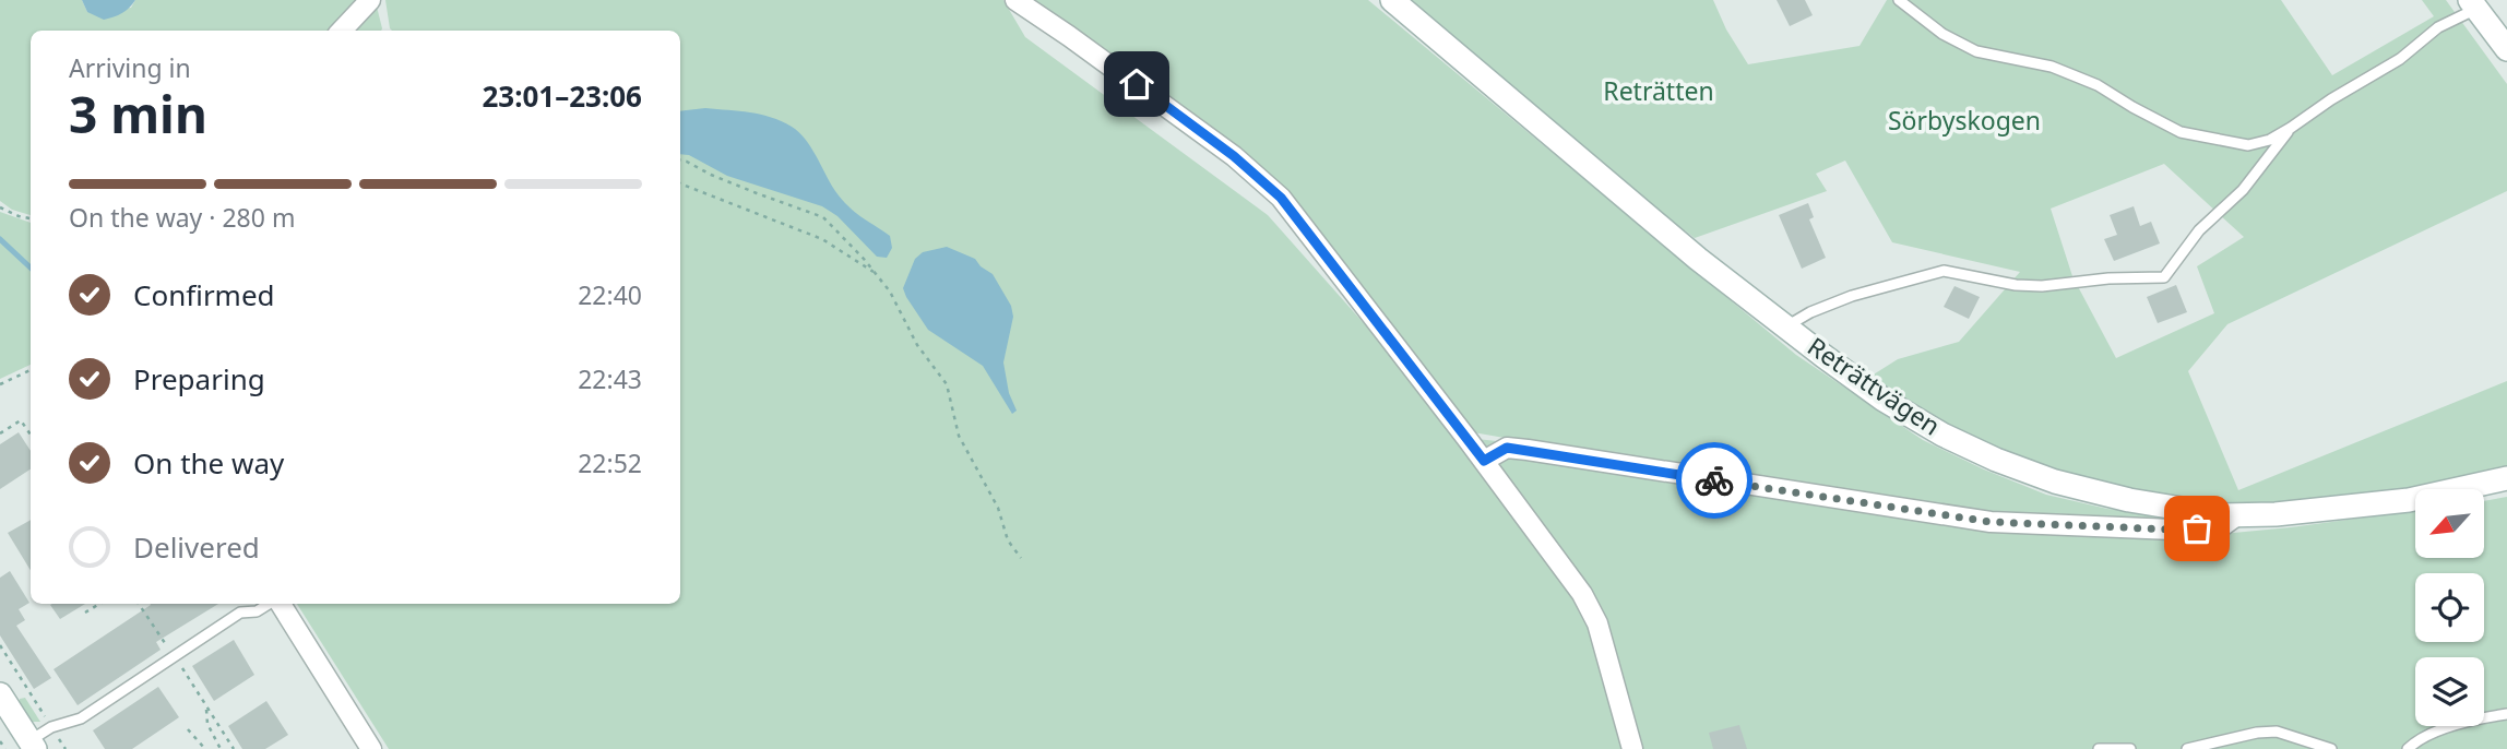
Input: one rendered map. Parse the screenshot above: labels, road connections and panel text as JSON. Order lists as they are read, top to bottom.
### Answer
{
  "streets": {
    "street": ["Reträttvägen"]
  },
  "parks": ["Reträtten", "Sörbyskogen"],
  "north": "bottom left",
  "page": {
    "heading": ["3 min", "Arriving in", "23:01–23:06"],
    "bar": "On the way · 280 m",
    "list": [
      ["Confirmed", "22:40"],
      ["Preparing", "22:43"],
      ["On the way", "22:52"],
      "Delivered"
    ]
  }
}
